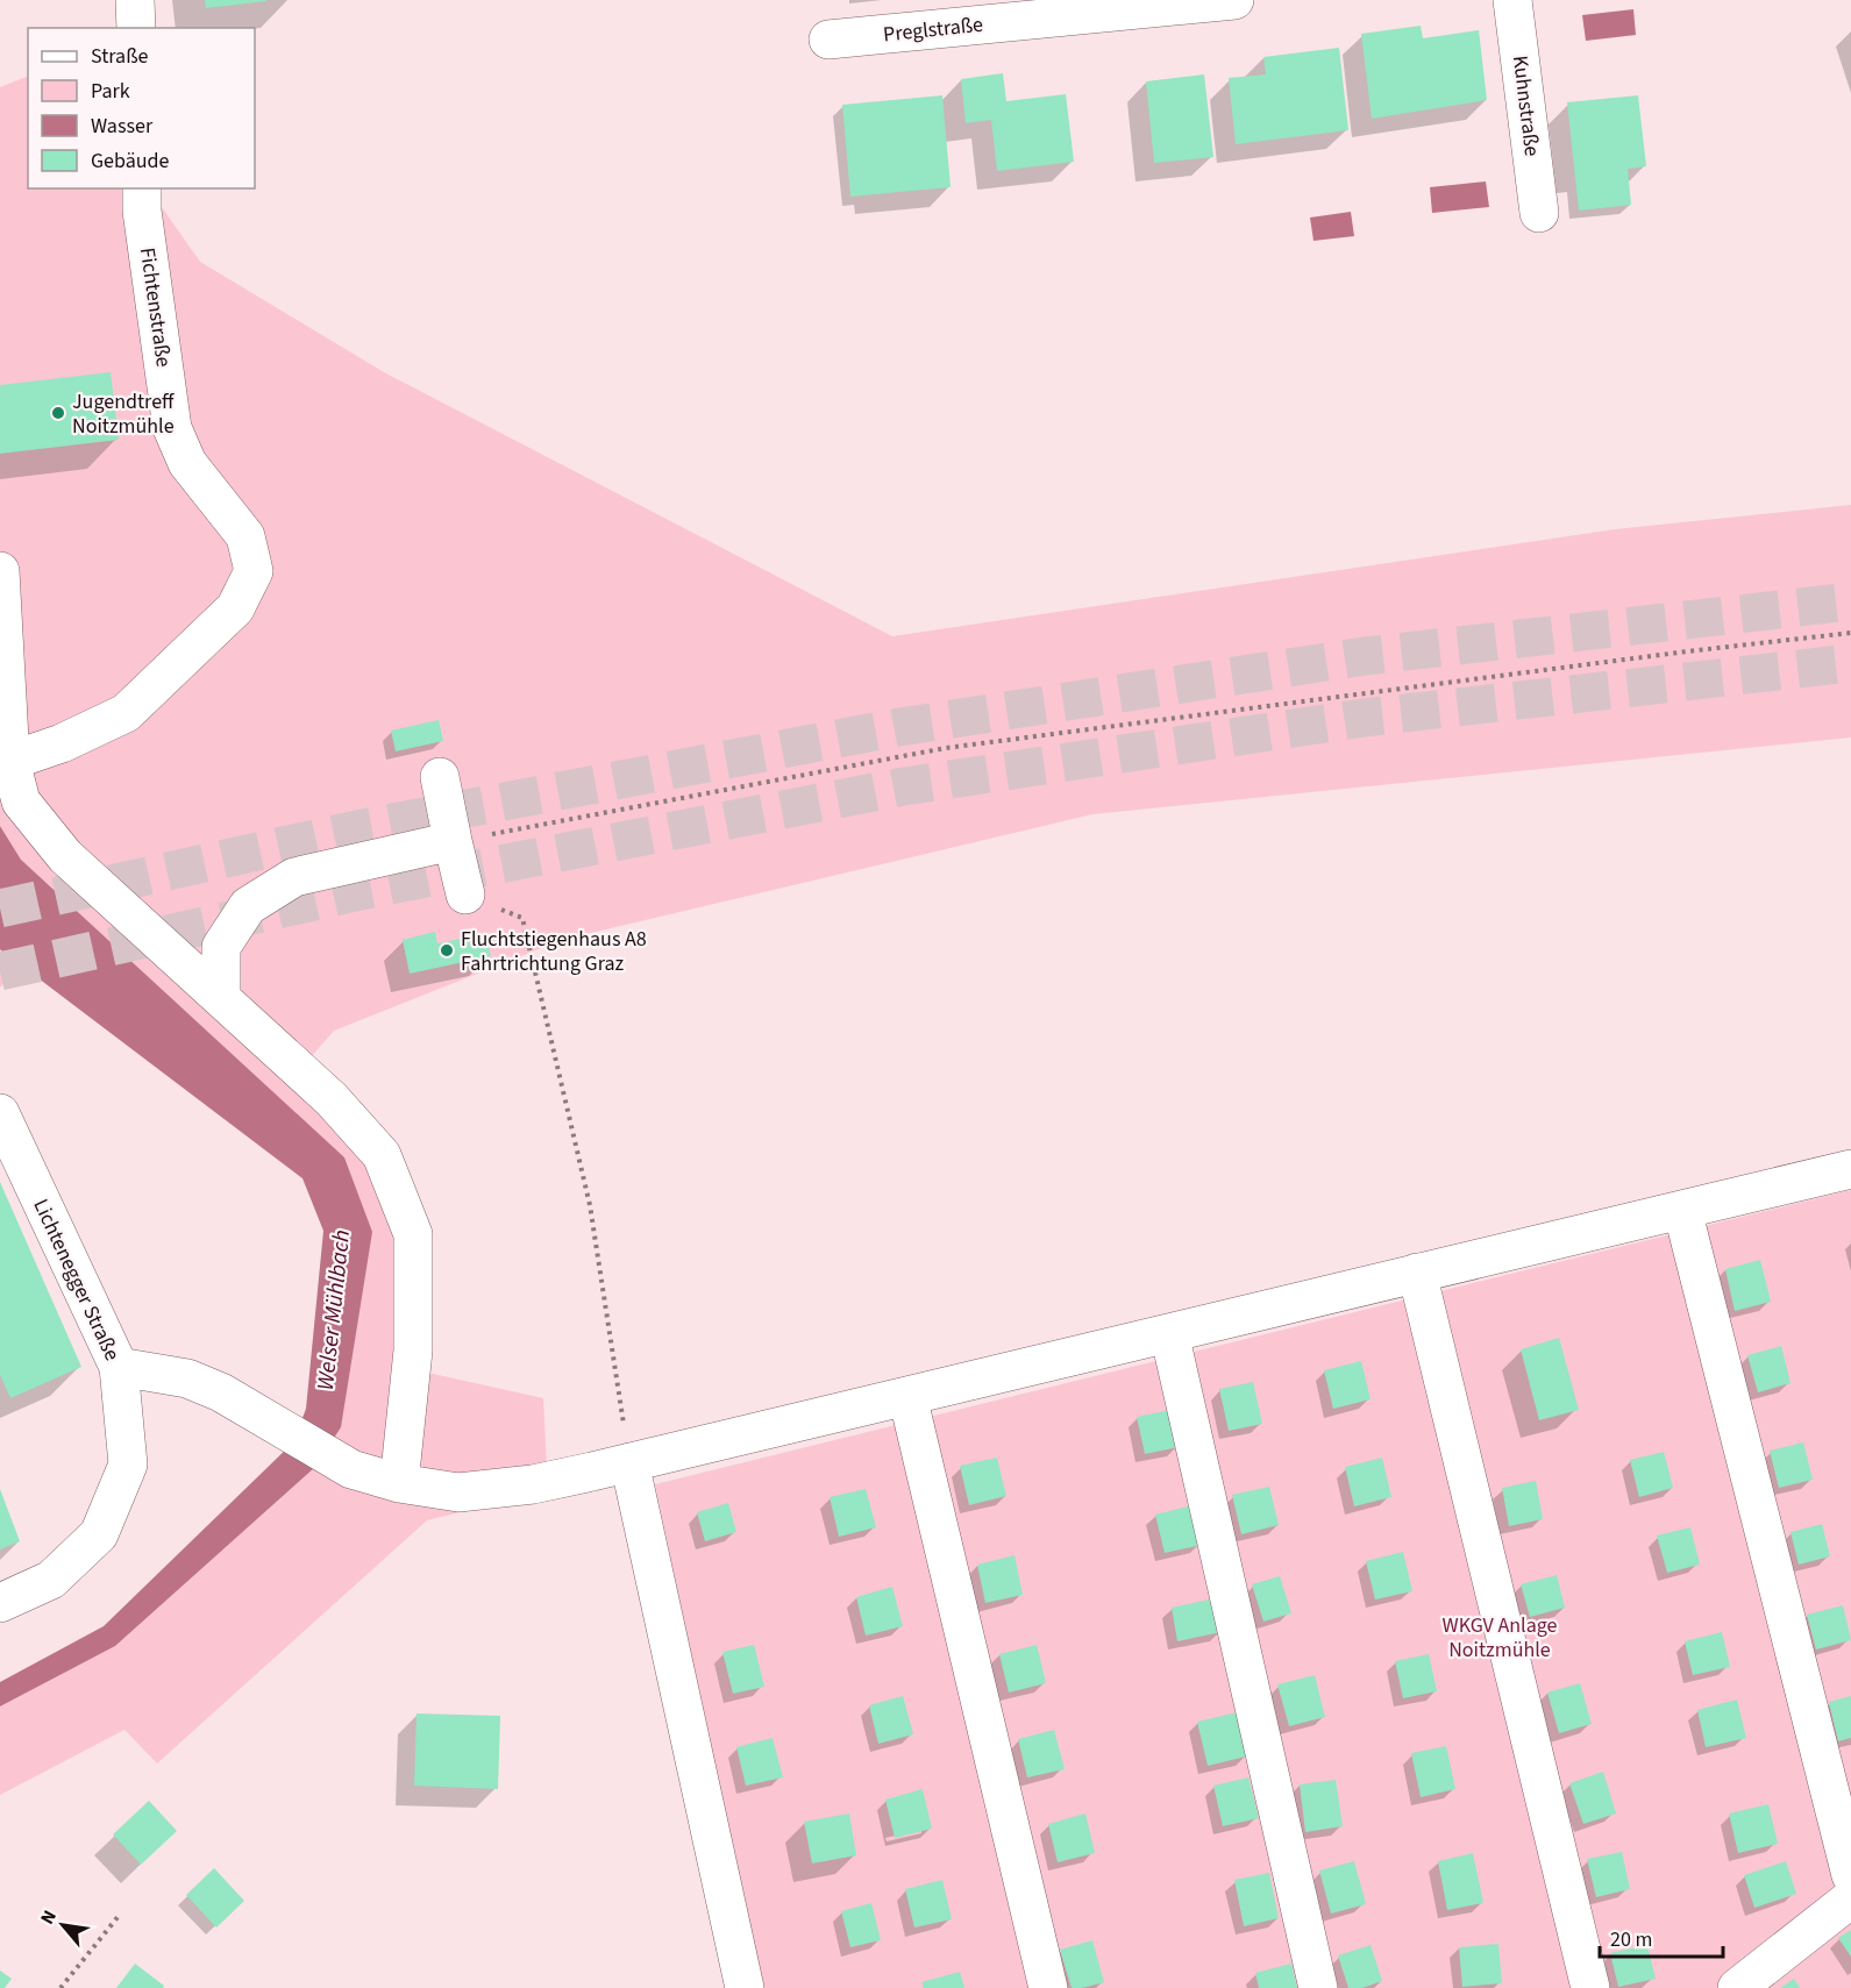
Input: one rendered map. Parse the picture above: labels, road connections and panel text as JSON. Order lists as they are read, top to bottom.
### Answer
{
  "streets": {
    "street": [
      "Preglstraße",
      "Kuhnstraße",
      "Fichtenstraße",
      "Lichtenegger Straße"
    ]
  },
  "water": ["Welser Mühlbach"],
  "parks": ["WKGV Anlage Noitzmühle"],
  "places": ["Jugendtreff Noitzmühle", "Fluchtstiegenhaus A8 Fahrtrichtung Graz"],
  "legend": [
    "Straße",
    "Park",
    "Wasser",
    "Gebäude"
  ],
  "scale_bar": "20 m",
  "north": "top left"
}
